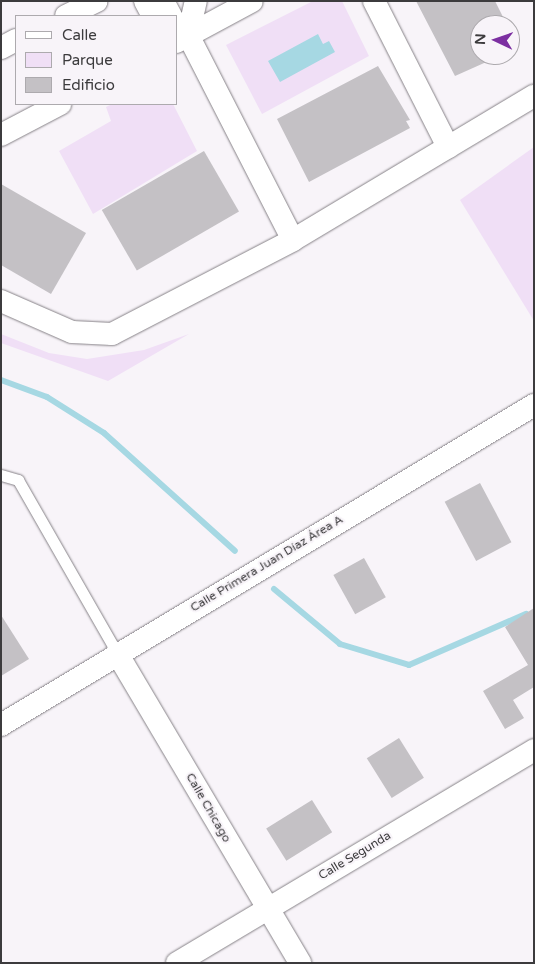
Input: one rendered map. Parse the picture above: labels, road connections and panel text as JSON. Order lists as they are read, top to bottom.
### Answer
{
  "streets": {
    "street": ["Calle Primera Juan Díaz Área A", "Calle Chicago", "Calle Segunda"]
  },
  "crossings": [
    ["Calle Primera Juan Díaz Área A", "Calle Chicago"],
    ["Calle Chicago", "Calle Segunda"]
  ],
  "legend": ["Calle", "Parque", "Edificio"],
  "north": "left"
}
